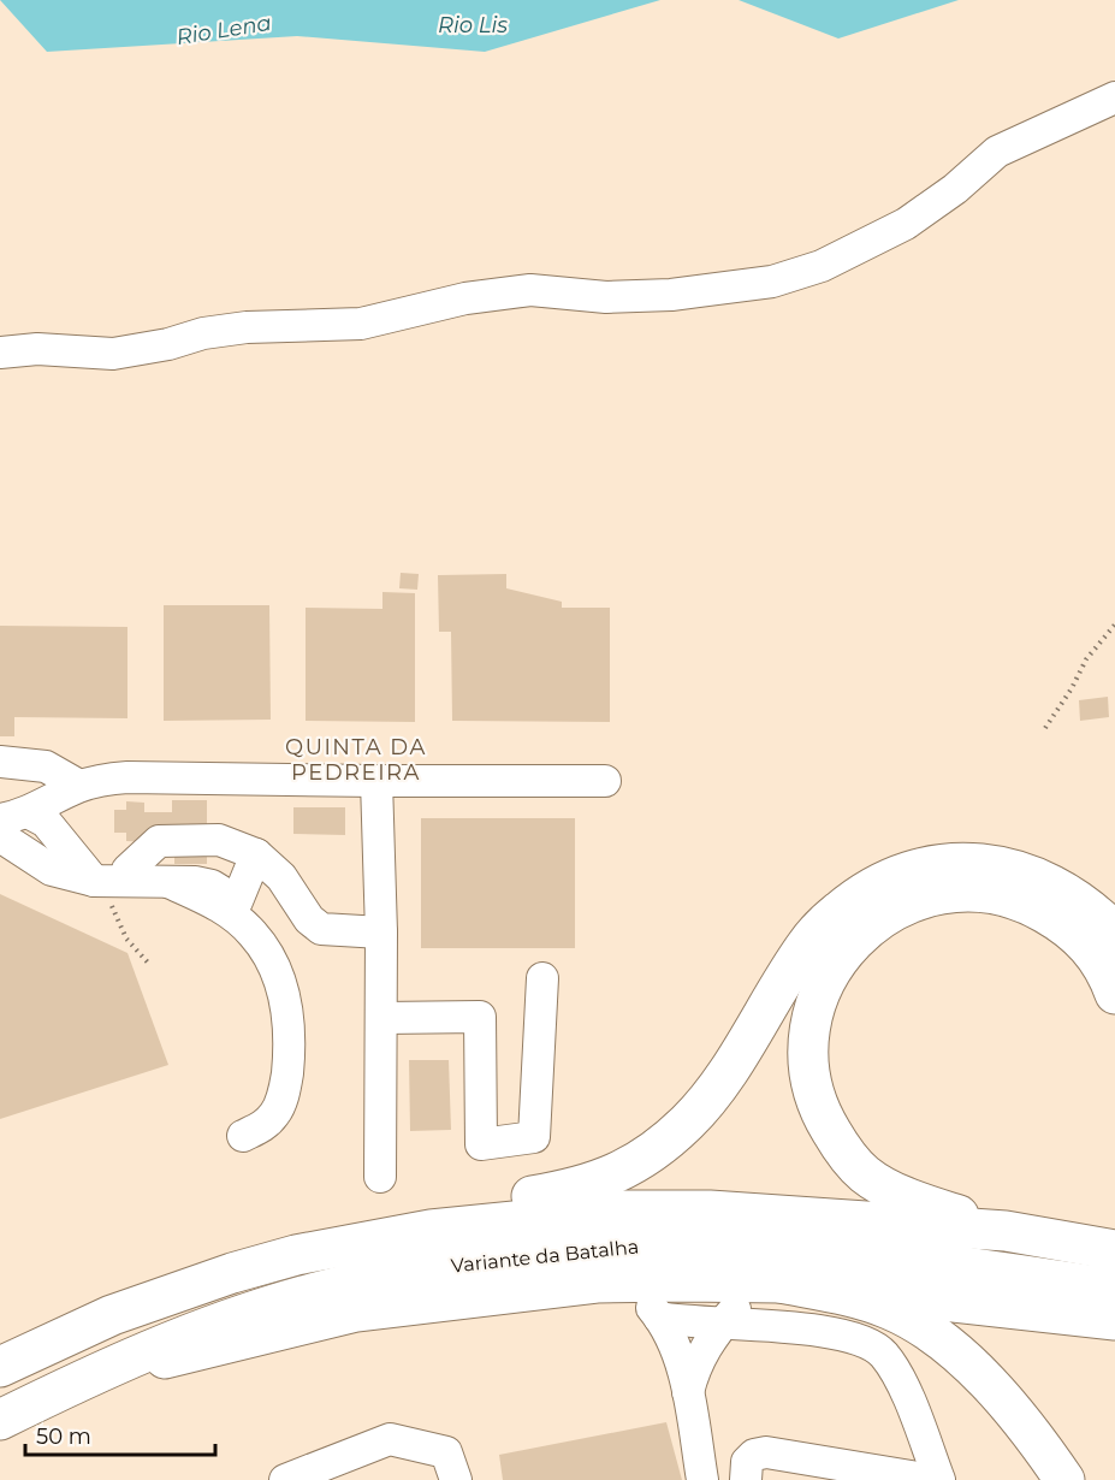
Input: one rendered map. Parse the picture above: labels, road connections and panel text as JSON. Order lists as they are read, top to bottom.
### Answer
{
  "streets": {
    "main road": ["Variante da Batalha"]
  },
  "districts": ["QUINTA DA PEDREIRA"],
  "water": ["Rio Lis", "Rio Lena"],
  "scale_bar": "50 m"
}
